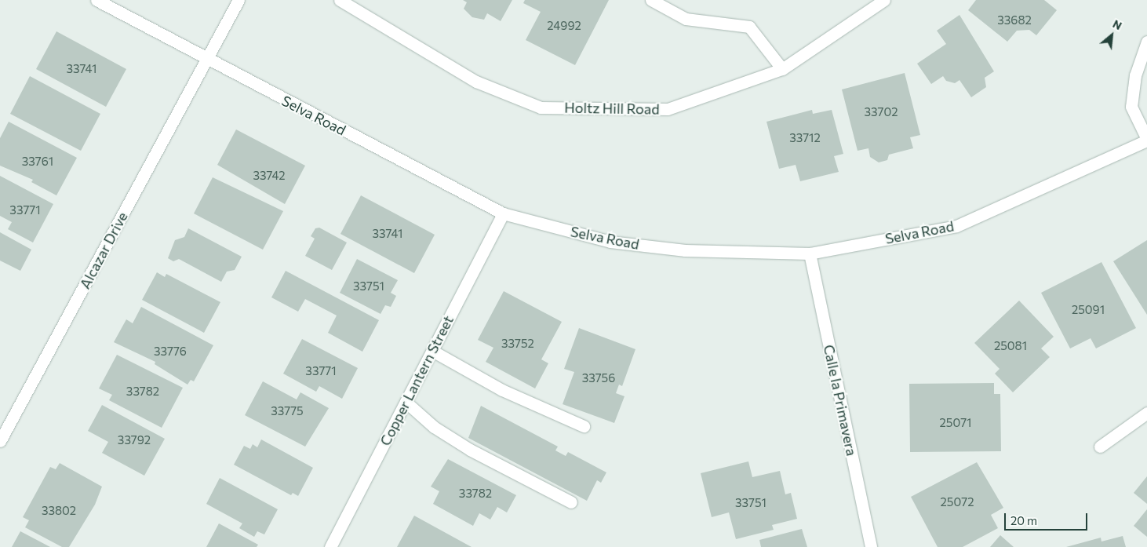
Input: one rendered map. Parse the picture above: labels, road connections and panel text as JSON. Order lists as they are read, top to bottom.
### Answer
{
  "streets": {
    "street": [
      "Holtz Hill Road",
      "Selva Road",
      "Alcazar Drive",
      "Copper Lantern Street",
      "Calle la Primavera"
    ]
  },
  "crossings": [
    ["Selva Road", "Alcazar Drive"],
    ["Selva Road", "Copper Lantern Street"],
    ["Selva Road", "Calle la Primavera"]
  ],
  "house_numbers": [
    "33682",
    "24992",
    "33741",
    "33702",
    "33712",
    "33761",
    "33742",
    "33771",
    "33741",
    "33751",
    "25091",
    "33752",
    "25081",
    "33776",
    "33771",
    "33756",
    "33782",
    "33775",
    "25071",
    "33792",
    "33782",
    "25072",
    "33751",
    "33802"
  ],
  "scale_bar": "20 m",
  "north": "top right"
}
